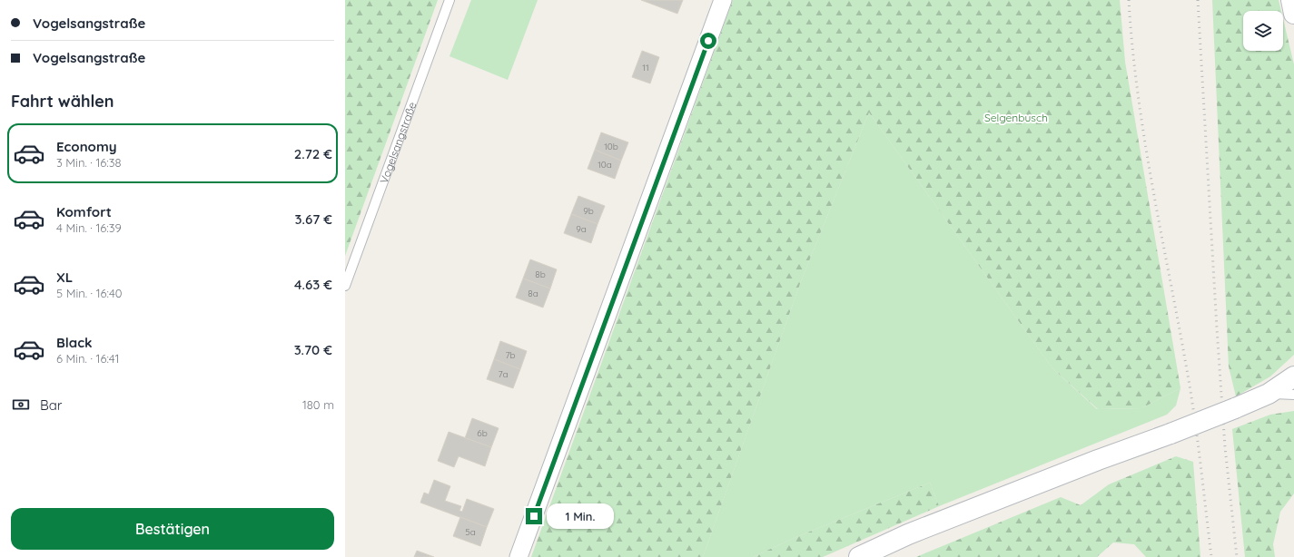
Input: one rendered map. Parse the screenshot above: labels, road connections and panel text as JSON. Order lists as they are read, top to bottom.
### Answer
{
  "streets": {
    "lane": ["Vogelsangstraße"]
  },
  "parks": ["Selgenbusch"],
  "house_numbers": [
    "11",
    "10b",
    "10a",
    "9b",
    "9a",
    "8b",
    "8a",
    "7b",
    "7a",
    "6b",
    "5a"
  ],
  "page": {
    "banner": ["Vogelsangstraße", "Vogelsangstraße"],
    "heading": "Fahrt wählen",
    "list": [
      {
        "name": "Economy",
        "note": "3 Min. · 16:38",
        "value": "2.72 €"
      },
      {
        "name": "Komfort",
        "note": "4 Min. · 16:39",
        "value": "3.67 €"
      },
      {
        "name": "XL",
        "note": "5 Min. · 16:40",
        "value": "4.63 €"
      },
      {
        "name": "Black",
        "note": "6 Min. · 16:41",
        "value": "3.70 €"
      }
    ],
    "pay": ["Bar", "180 m"],
    "buttons": "Bestätigen",
    "bubble": "1 Min."
  }
}
